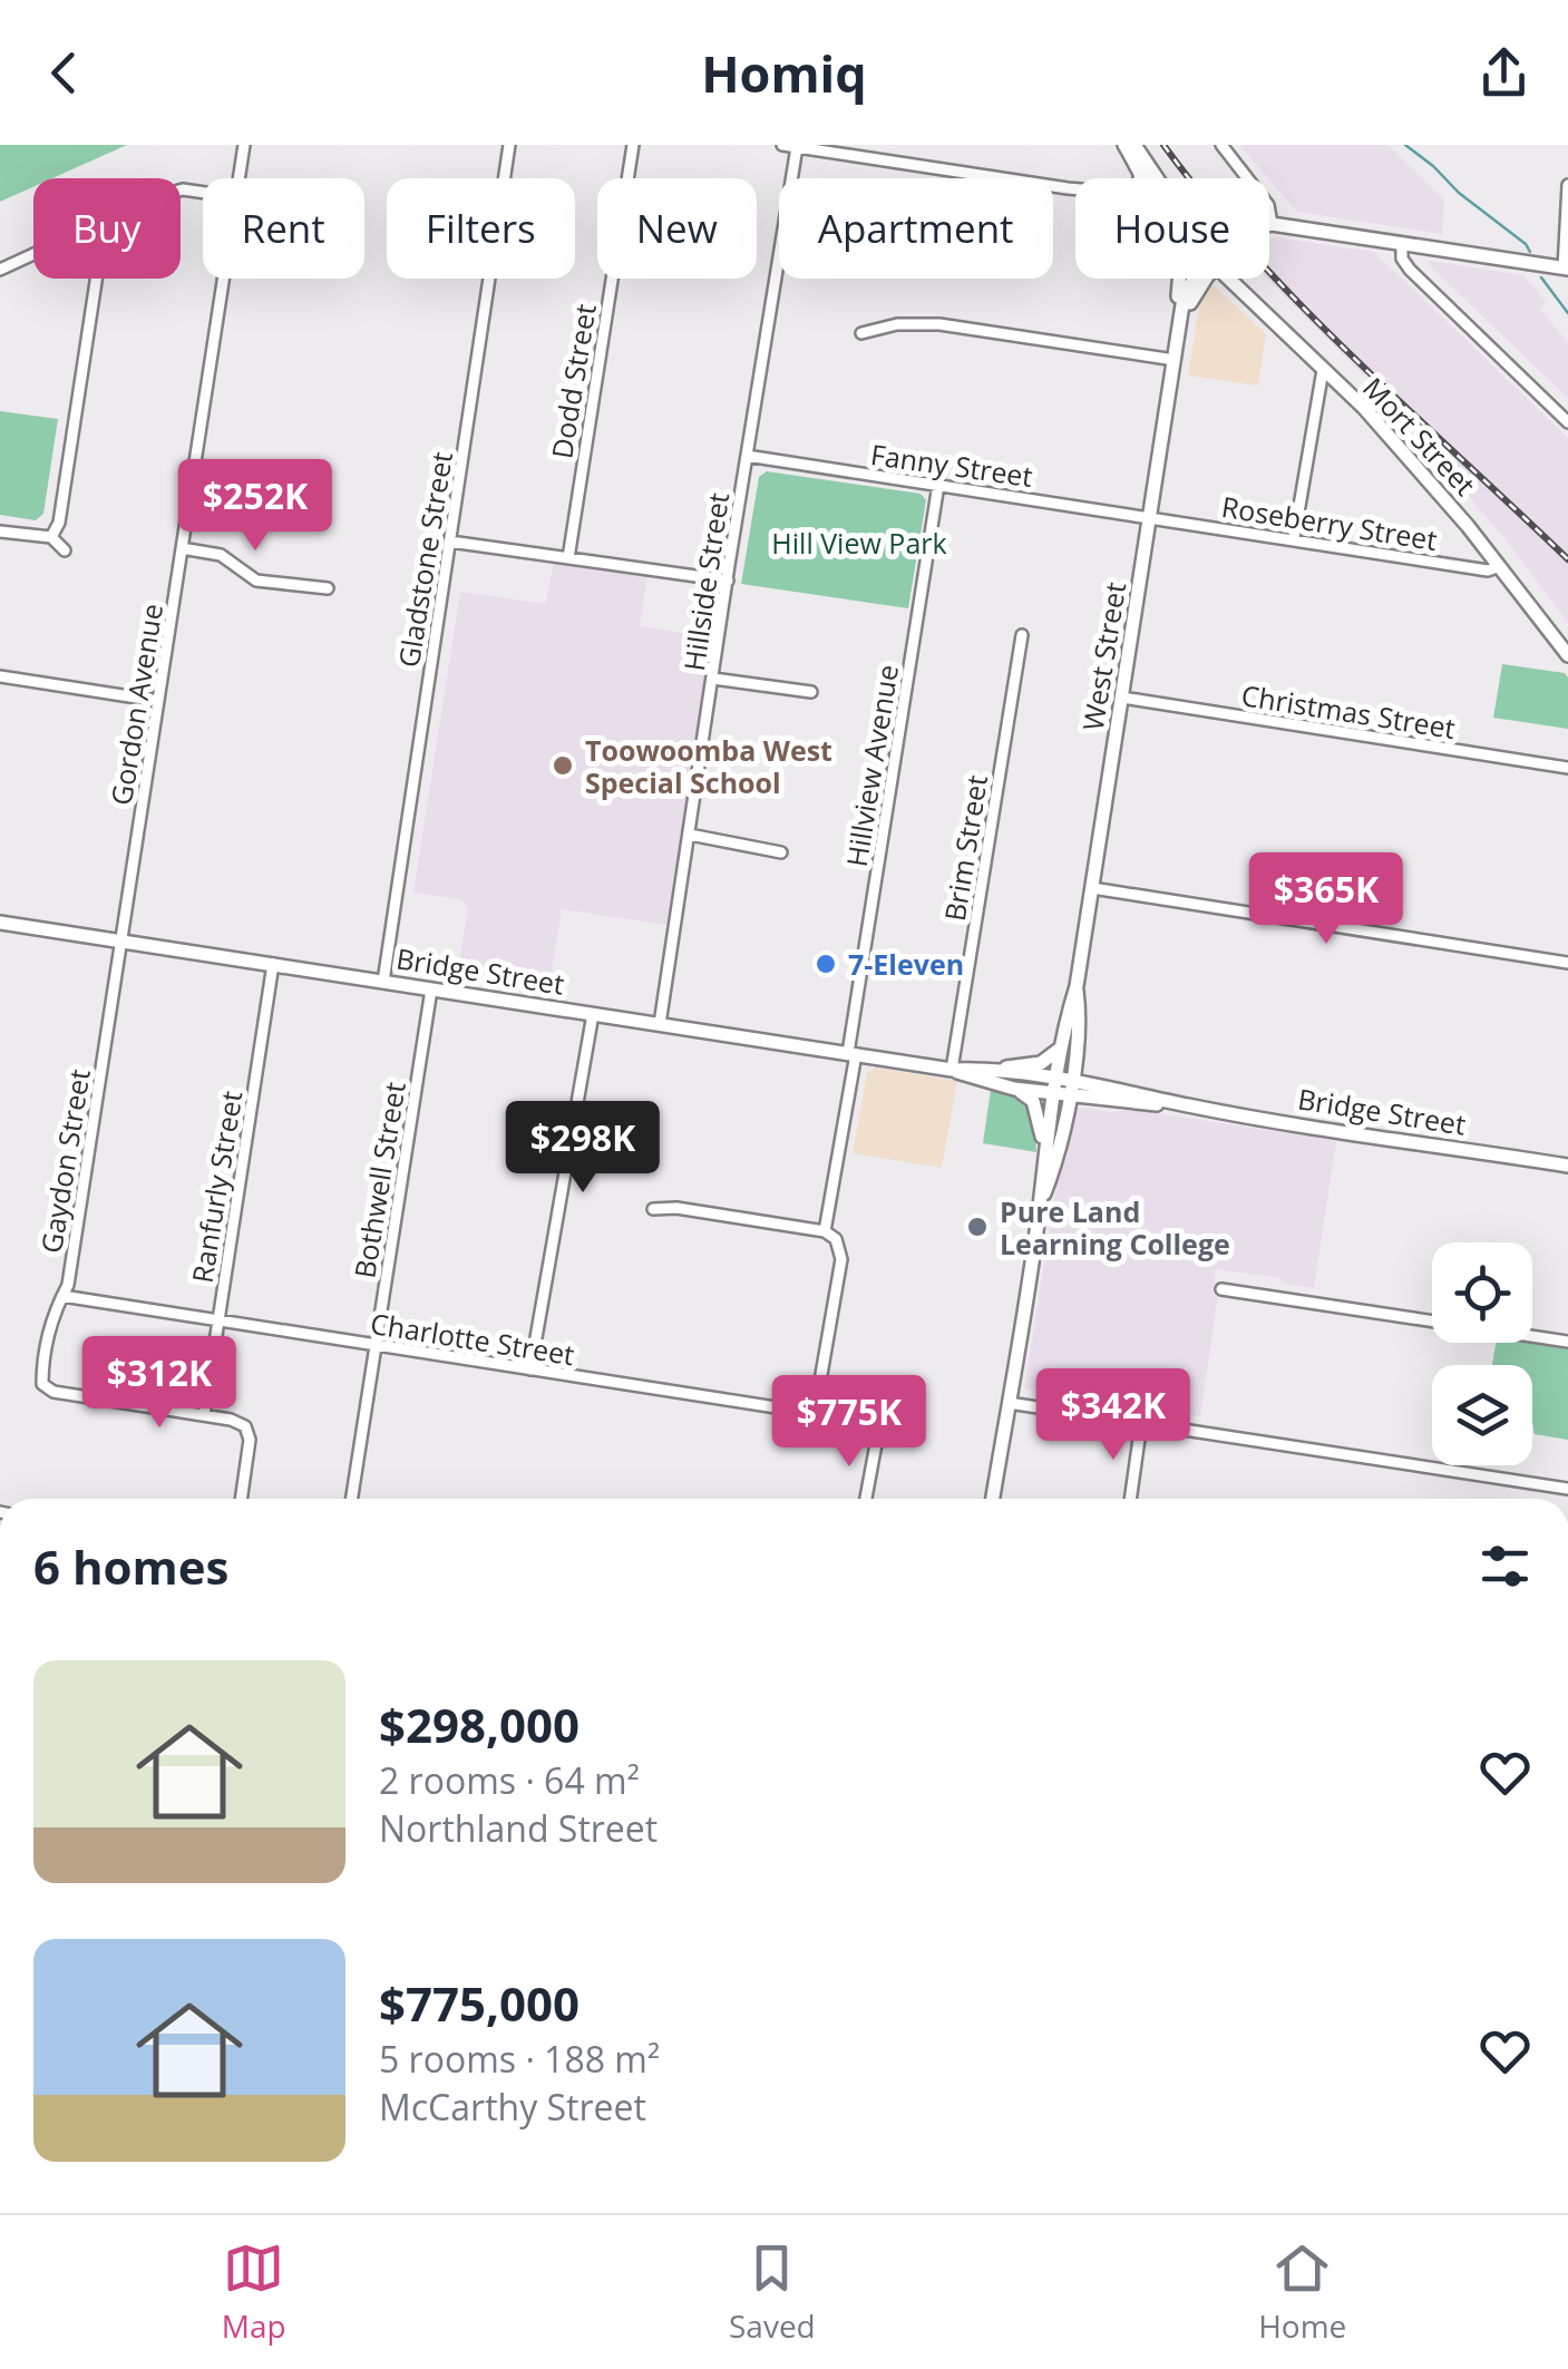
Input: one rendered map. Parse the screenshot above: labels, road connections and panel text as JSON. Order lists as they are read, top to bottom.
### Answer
{
  "streets": {
    "main road": ["Mort Street", "West Street", "Bridge Street"],
    "street": [
      "Dodd Street",
      "Fanny Street",
      "Roseberry Street",
      "Gladstone Street",
      "Hillside Street",
      "Gordon Avenue",
      "Christmas Street",
      "Hillview Avenue",
      "Brim Street",
      "Gaydon Street",
      "Bothwell Street",
      "Ranfurly Street",
      "Charlotte Street"
    ]
  },
  "crossings": [
    ["Mort Street", "Roseberry Street"],
    ["Fanny Street", "Roseberry Street"],
    ["Fanny Street", "Hillside Street"],
    ["Fanny Street", "West Street"],
    ["Fanny Street", "Hillview Avenue"],
    ["Roseberry Street", "West Street"],
    ["Gladstone Street", "Bridge Street"],
    ["Hillside Street", "Bridge Street"],
    ["West Street", "Christmas Street"],
    ["West Street", "Bridge Street"],
    ["Gordon Avenue", "Bridge Street"],
    ["Gordon Avenue", "Gaydon Street"],
    ["Hillview Avenue", "Bridge Street"],
    ["Brim Street", "Bridge Street"],
    ["Bridge Street", "Gaydon Street"],
    ["Bridge Street", "Bothwell Street"],
    ["Bridge Street", "Ranfurly Street"],
    ["Gaydon Street", "Ranfurly Street"],
    ["Gaydon Street", "Charlotte Street"],
    ["Bothwell Street", "Charlotte Street"],
    ["Ranfurly Street", "Charlotte Street"]
  ],
  "parks": ["Hill View Park"],
  "places": ["Toowoomba West Special School", "7-Eleven", "Pure Land Learning College"],
  "page": {
    "header": "Homiq",
    "chip": [
      "Buy",
      "Rent",
      "Filters",
      "New",
      "Apartment",
      "House"
    ],
    "price": [
      "$252K",
      "$365K",
      "$298K",
      "$312K",
      "$342K",
      "$775K"
    ],
    "heading": "6 homes",
    "list": [
      {
        "name": "$298,000",
        "note": "2 rooms · 64 m² · Northland Street"
      },
      {
        "name": "$775,000",
        "note": "5 rooms · 188 m² · McCarthy Street"
      }
    ],
    "tabs": ["Map", "Saved", "Home"]
  }
}
